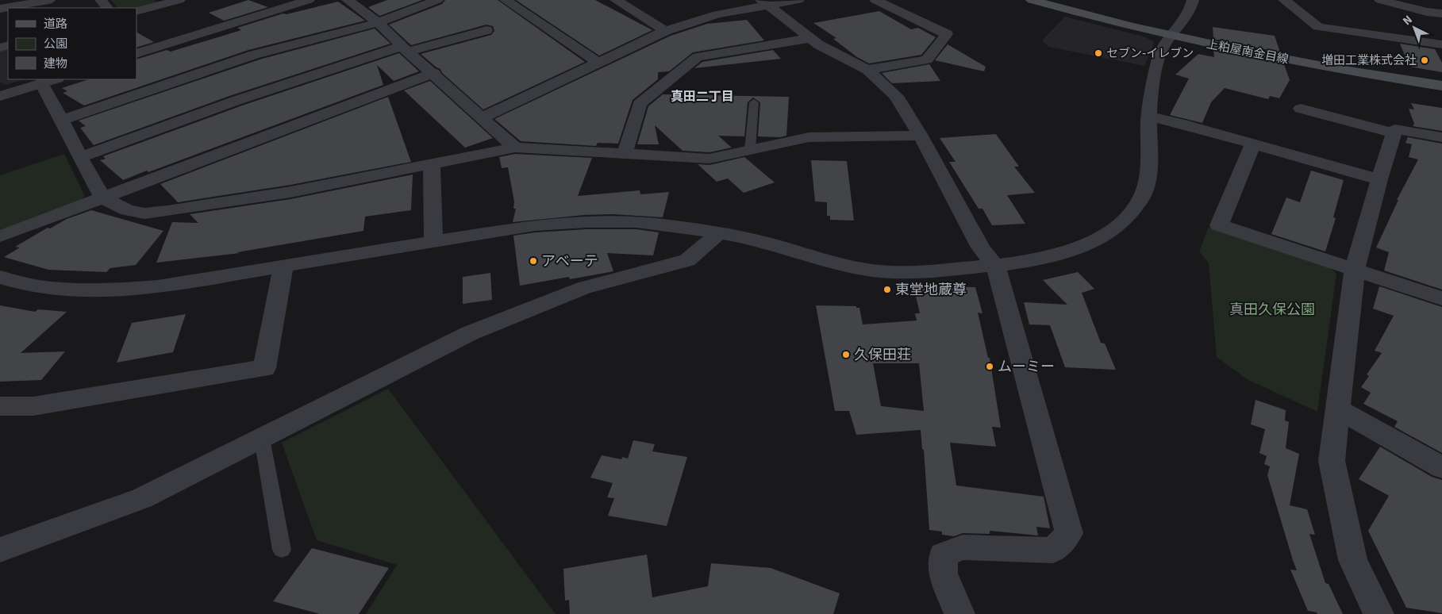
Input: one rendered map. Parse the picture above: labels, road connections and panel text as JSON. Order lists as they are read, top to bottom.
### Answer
{
  "streets": {
    "main road": ["上粕屋南金目線"]
  },
  "districts": ["真田二丁目"],
  "parks": ["真田久保公園"],
  "places": [
    "セブン-イレブン",
    "増田工業株式会社",
    "アベーテ",
    "東堂地蔵尊",
    "久保田荘",
    "ムーミー"
  ],
  "legend": ["道路", "公園", "建物"],
  "north": "top left"
}
